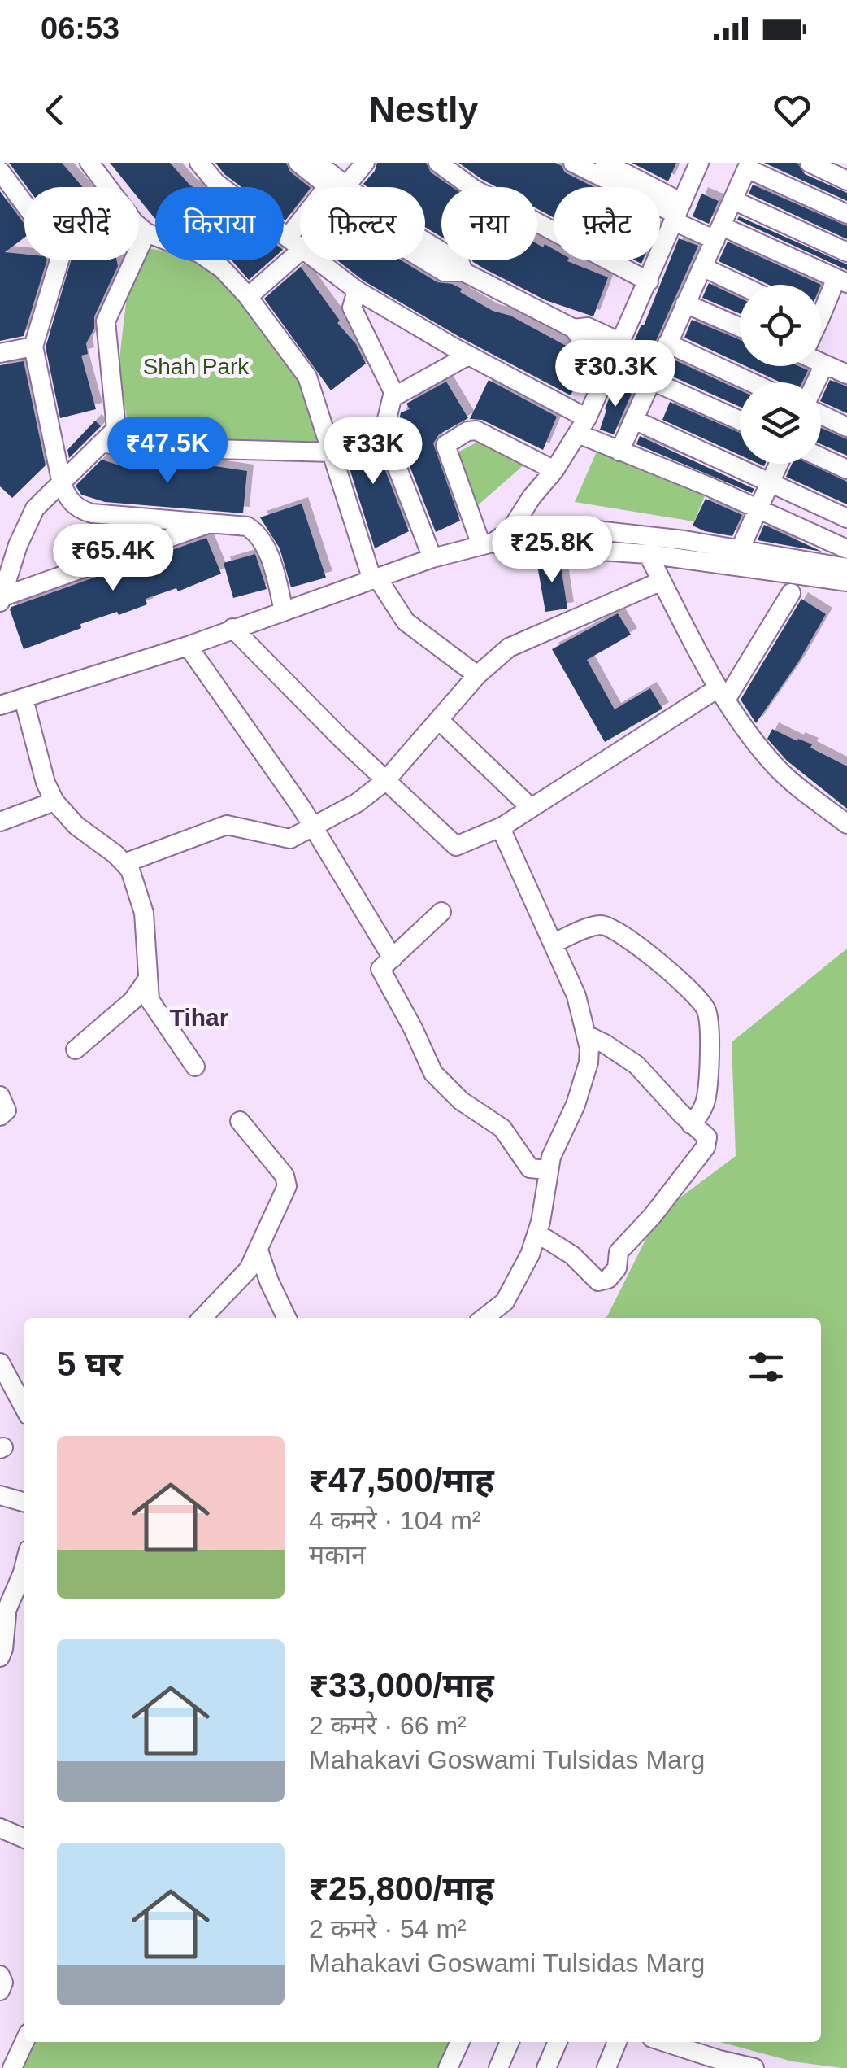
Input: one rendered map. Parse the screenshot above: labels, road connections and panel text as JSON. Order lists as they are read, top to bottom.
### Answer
{
  "districts": ["Tihar"],
  "parks": ["Shah Park"],
  "page": {
    "status": "06:53",
    "header": "Nestly",
    "chip": [
      "खरीदें",
      "किराया",
      "फ़िल्टर",
      "नया",
      "फ़्लैट"
    ],
    "price": [
      "₹30.3K",
      "₹47.5K",
      "₹33K",
      "₹25.8K",
      "₹65.4K"
    ],
    "heading": "5 घर",
    "list": [
      {
        "name": "₹47,500/माह",
        "note": "4 कमरे · 104 m² · मकान"
      },
      {
        "name": "₹33,000/माह",
        "note": "2 कमरे · 66 m² · Mahakavi Goswami Tulsidas Marg"
      },
      {
        "name": "₹25,800/माह",
        "note": "2 कमरे · 54 m² · Mahakavi Goswami Tulsidas Marg"
      }
    ]
  }
}
